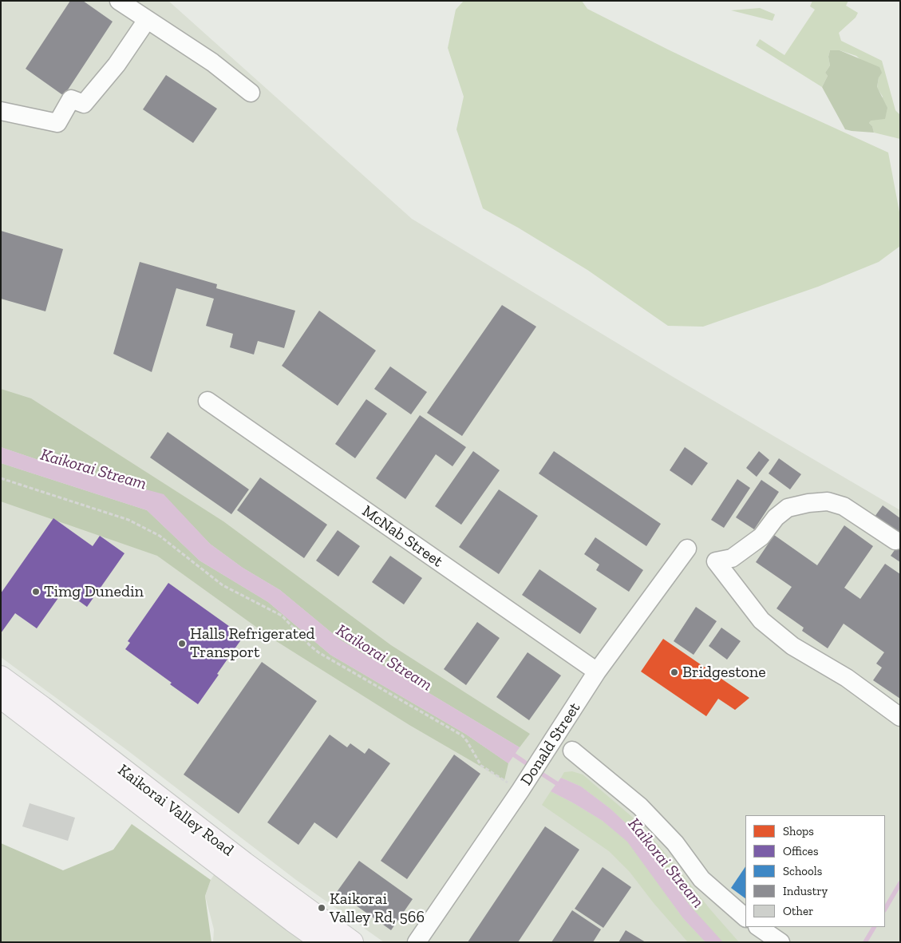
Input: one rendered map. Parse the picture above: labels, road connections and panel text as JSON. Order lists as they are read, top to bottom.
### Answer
{
  "streets": {
    "main road": ["Kaikorai Valley Road"],
    "street": ["McNab Street", "Donald Street"]
  },
  "crossings": [
    ["McNab Street", "Donald Street"]
  ],
  "water": ["Kaikorai Stream"],
  "places": [
    "Timg Dunedin",
    "Halls Refrigerated Transport",
    "Bridgestone",
    "Kaikorai Valley Rd, 566"
  ],
  "legend": [
    "Shops",
    "Offices",
    "Schools",
    "Industry",
    "Other"
  ]
}
